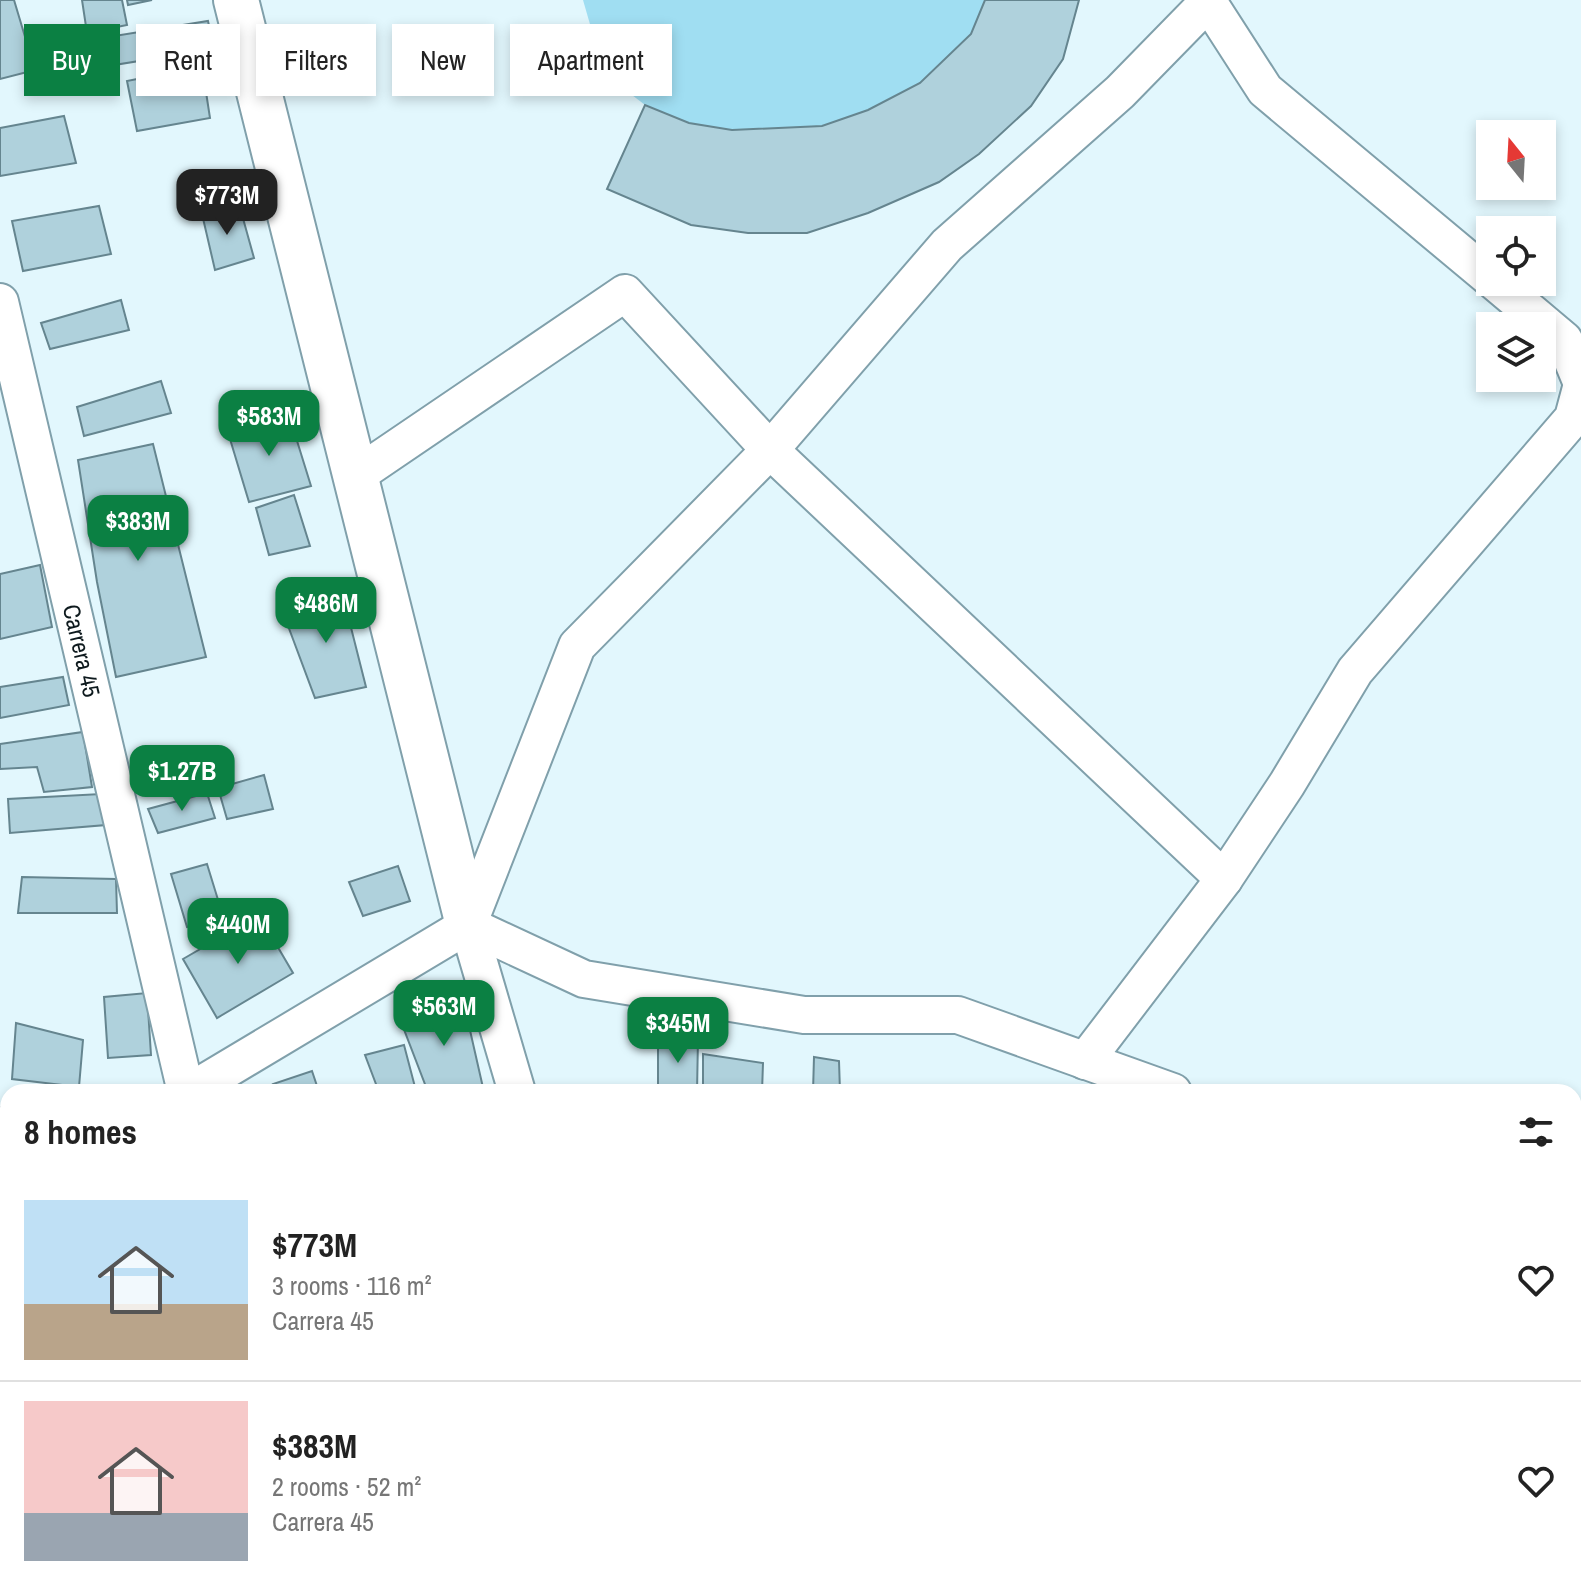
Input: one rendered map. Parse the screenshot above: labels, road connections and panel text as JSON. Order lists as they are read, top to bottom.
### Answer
{
  "streets": {
    "street": ["Carrera 45"]
  },
  "north": "top",
  "page": {
    "chip": [
      "Buy",
      "Rent",
      "Filters",
      "New",
      "Apartment"
    ],
    "price": [
      "$773M",
      "$583M",
      "$383M",
      "$486M",
      "$1.27B",
      "$440M",
      "$563M",
      "$345M"
    ],
    "heading": "8 homes",
    "list": [
      {
        "name": "$773M",
        "note": "3 rooms · 116 m² · Carrera 45"
      },
      {
        "name": "$383M",
        "note": "2 rooms · 52 m² · Carrera 45"
      }
    ]
  }
}
